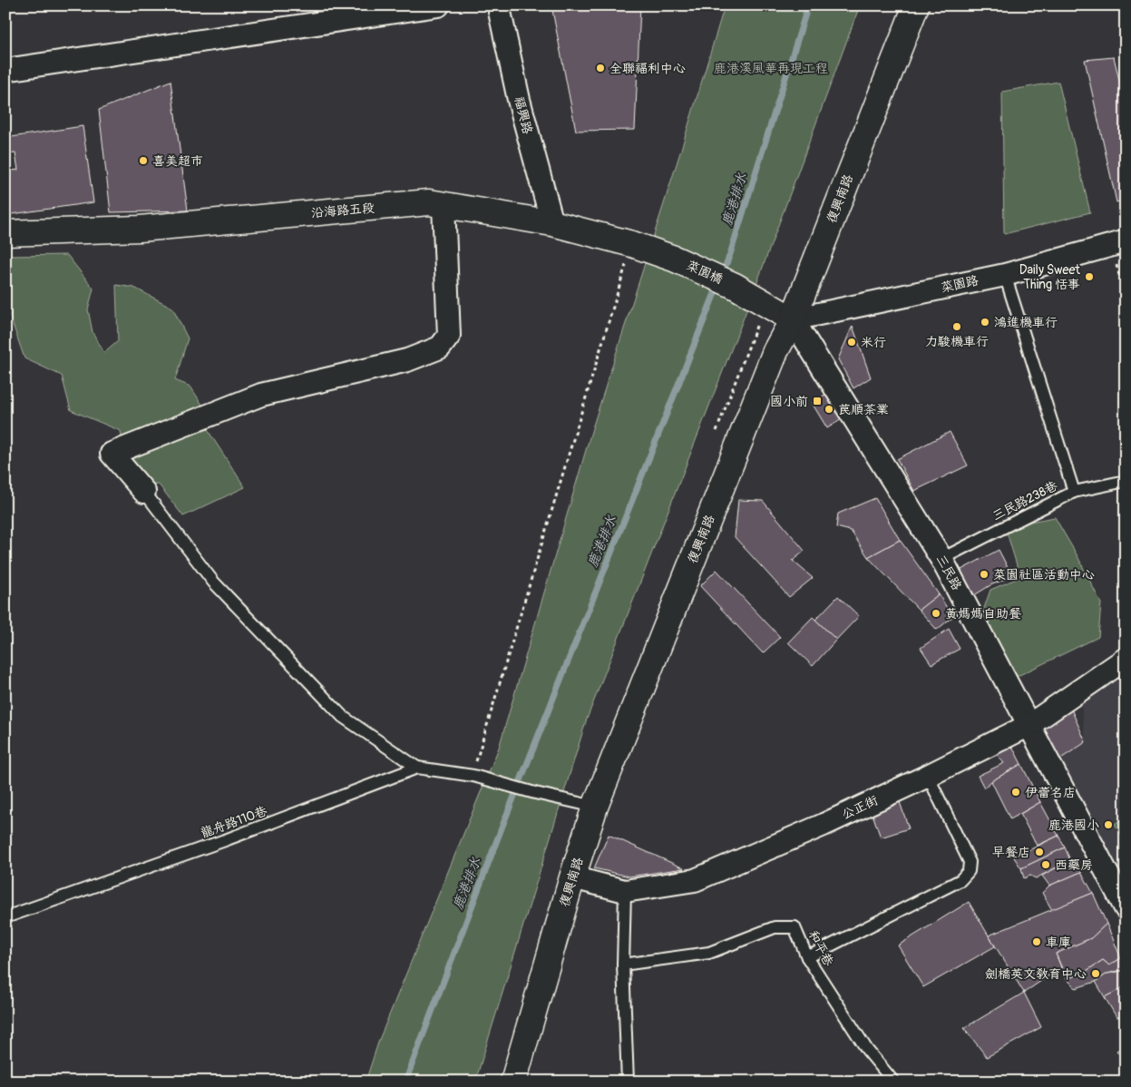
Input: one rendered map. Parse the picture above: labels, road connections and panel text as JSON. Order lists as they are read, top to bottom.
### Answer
{
  "streets": {
    "street": [
      "福興路",
      "復興南路",
      "沿海路五段",
      "菜園橋",
      "菜園路",
      "三民路",
      "公正街"
    ],
    "lane": ["三民路238巷", "龍舟路110巷", "和平巷"]
  },
  "crossings": [
    ["福興路", "沿海路五段"],
    ["復興南路", "菜園橋"],
    ["復興南路", "菜園路"],
    ["復興南路", "三民路"],
    ["復興南路", "公正街"],
    ["復興南路", "龍舟路110巷"],
    ["沿海路五段", "菜園橋"],
    ["菜園橋", "菜園路"],
    ["菜園橋", "三民路"],
    ["菜園路", "三民路"],
    ["三民路238巷", "三民路"],
    ["三民路", "公正街"]
  ],
  "water": ["鹿港排水"],
  "parks": ["鹿港溪風華再現工程"],
  "places": {
    "other": [
      "全聯福利中心",
      "喜美超市",
      "Daily Sweet Thing 恬事",
      "鴻進機車行",
      "力駿機車行",
      "米行",
      "苠順茶業",
      "菜園社區活動中心",
      "黃媽媽自助餐",
      "伊蕾名店",
      "鹿港國小",
      "早餐店",
      "西藥房",
      "車庫",
      "劍橋英文教育中心"
    ],
    "transit": ["國小前"]
  }
}
